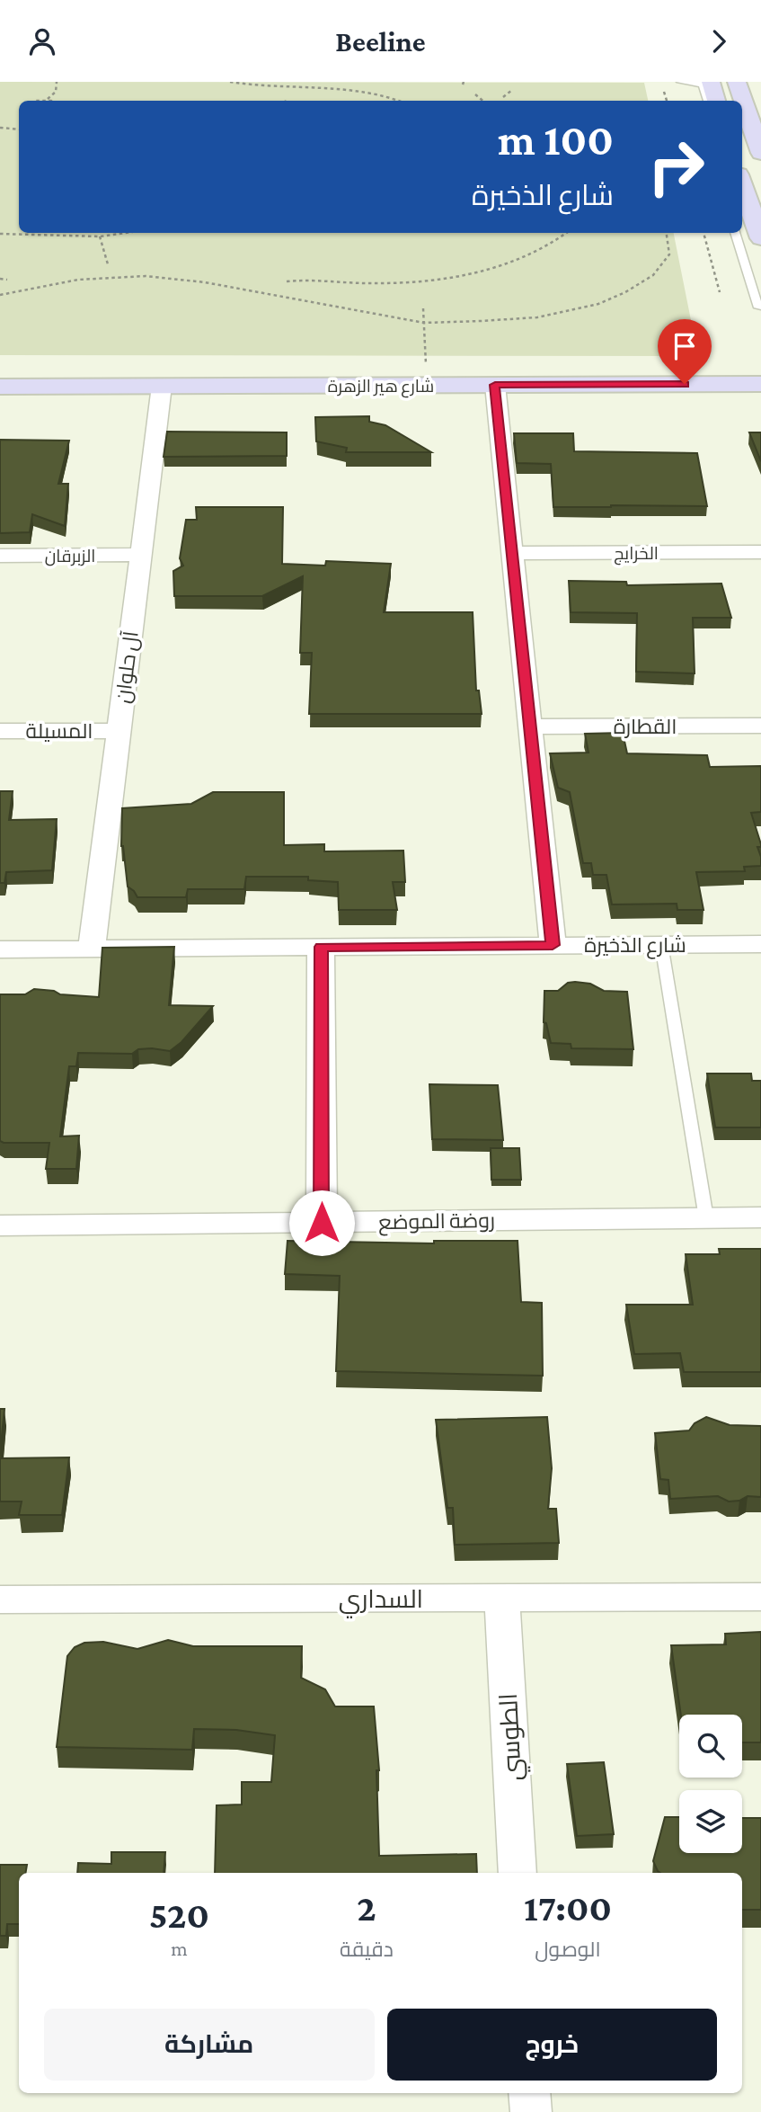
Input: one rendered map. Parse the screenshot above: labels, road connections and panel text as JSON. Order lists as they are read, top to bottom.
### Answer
{
  "streets": {
    "street": [
      "شارع هير الزهرة",
      "الخرايج",
      "الزبرقان",
      "آل حلوان",
      "القطارة",
      "المسيلة",
      "شارع الذخيرة",
      "روضة الموضع",
      "السداري",
      "الطوسي"
    ]
  },
  "crossings": [
    ["شارع هير الزهرة", "آل حلوان"],
    ["الزبرقان", "آل حلوان"],
    ["آل حلوان", "المسيلة"],
    ["آل حلوان", "شارع الذخيرة"],
    ["السداري", "الطوسي"]
  ],
  "page": {
    "header": "Beeline",
    "turn": ["100 m", "شارع الذخيرة"],
    "eta": [
      "17:00",
      "الوصول",
      "2",
      "دقيقة",
      "520",
      "m"
    ],
    "buttons": ["خروج", "مشاركة"]
  }
}
